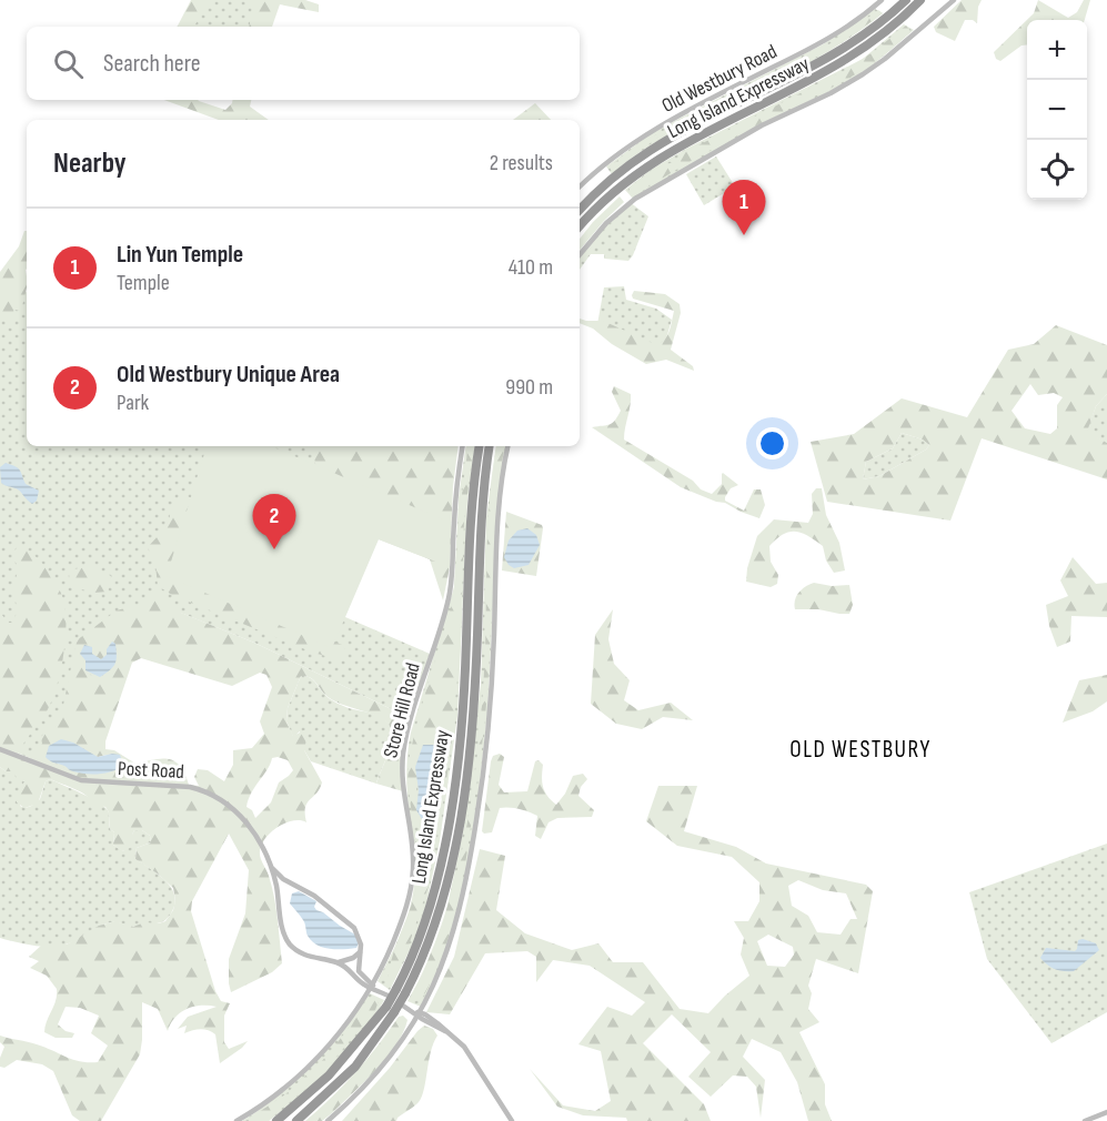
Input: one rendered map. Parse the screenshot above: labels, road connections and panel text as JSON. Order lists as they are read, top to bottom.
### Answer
{
  "streets": {
    "highway": ["Long Island Expressway"],
    "main road": ["Old Westbury Road", "Store Hill Road", "Post Road"]
  },
  "crossings": [
    ["Store Hill Road", "Post Road"]
  ],
  "districts": ["OLD WESTBURY"],
  "page": {
    "map_buttons": ["+", "−"],
    "search": "Search here",
    "heading": ["Nearby", "2 results"],
    "pins": ["1", "2"],
    "list": [
      {
        "mark": "1",
        "name": "Lin Yun Temple",
        "note": "Temple",
        "value": "410 m"
      },
      {
        "mark": "2",
        "name": "Old Westbury Unique Area",
        "note": "Park",
        "value": "990 m"
      }
    ]
  }
}
